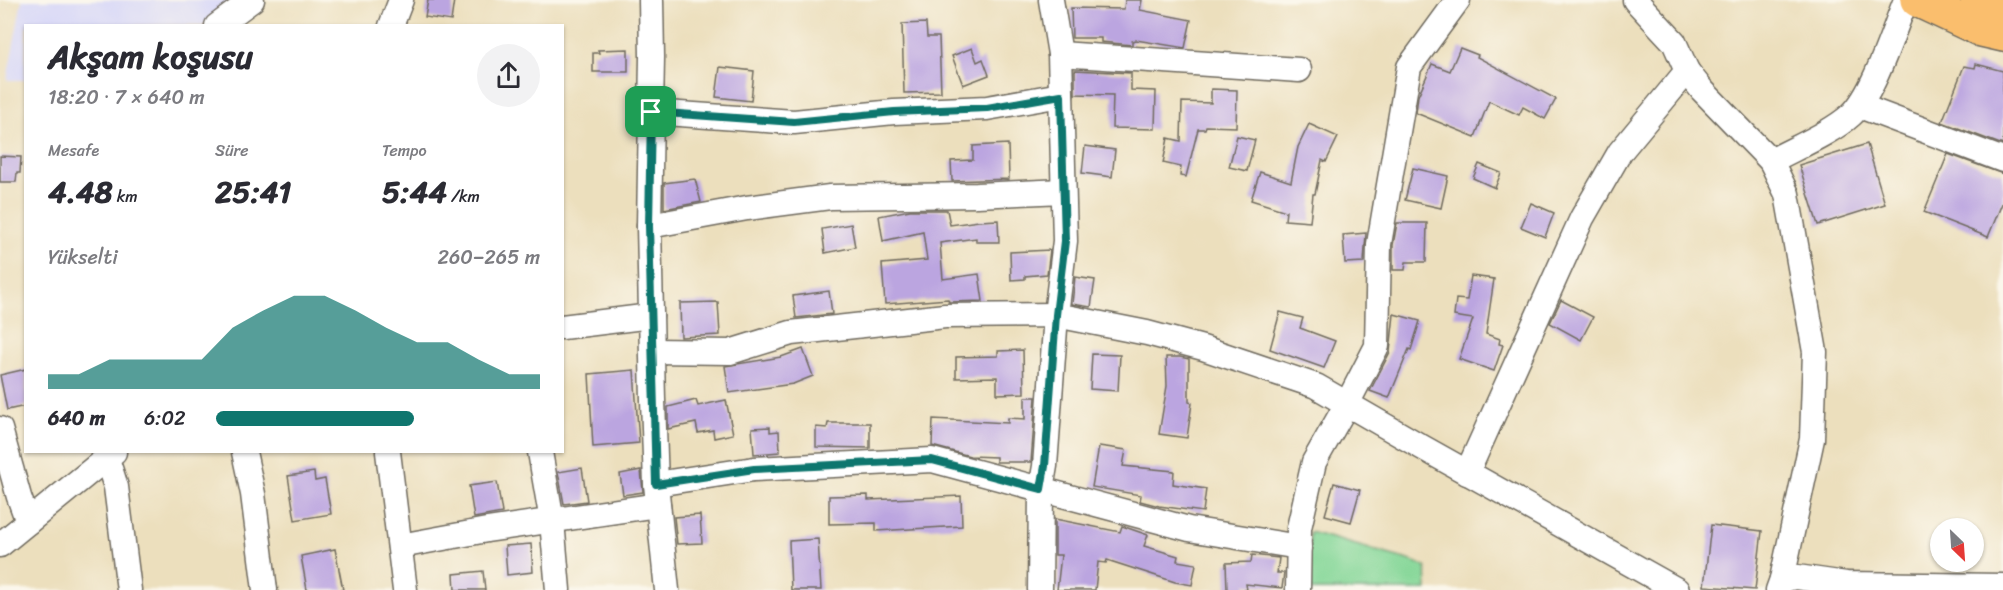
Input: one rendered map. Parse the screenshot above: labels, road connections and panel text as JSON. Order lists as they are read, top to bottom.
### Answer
{
  "north": "bottom right",
  "page": {
    "heading": ["Akşam koşusu", "18:20 · 7 × 640 m"],
    "stats": [
      ["Mesafe", "4.48 km"],
      ["Süre", "25:41"],
      ["Tempo", "5:44 /km"]
    ],
    "chart": ["Yükselti", "260–265 m"],
    "list": [
      {
        "name": "640 m",
        "note": "6:02"
      }
    ]
  }
}
